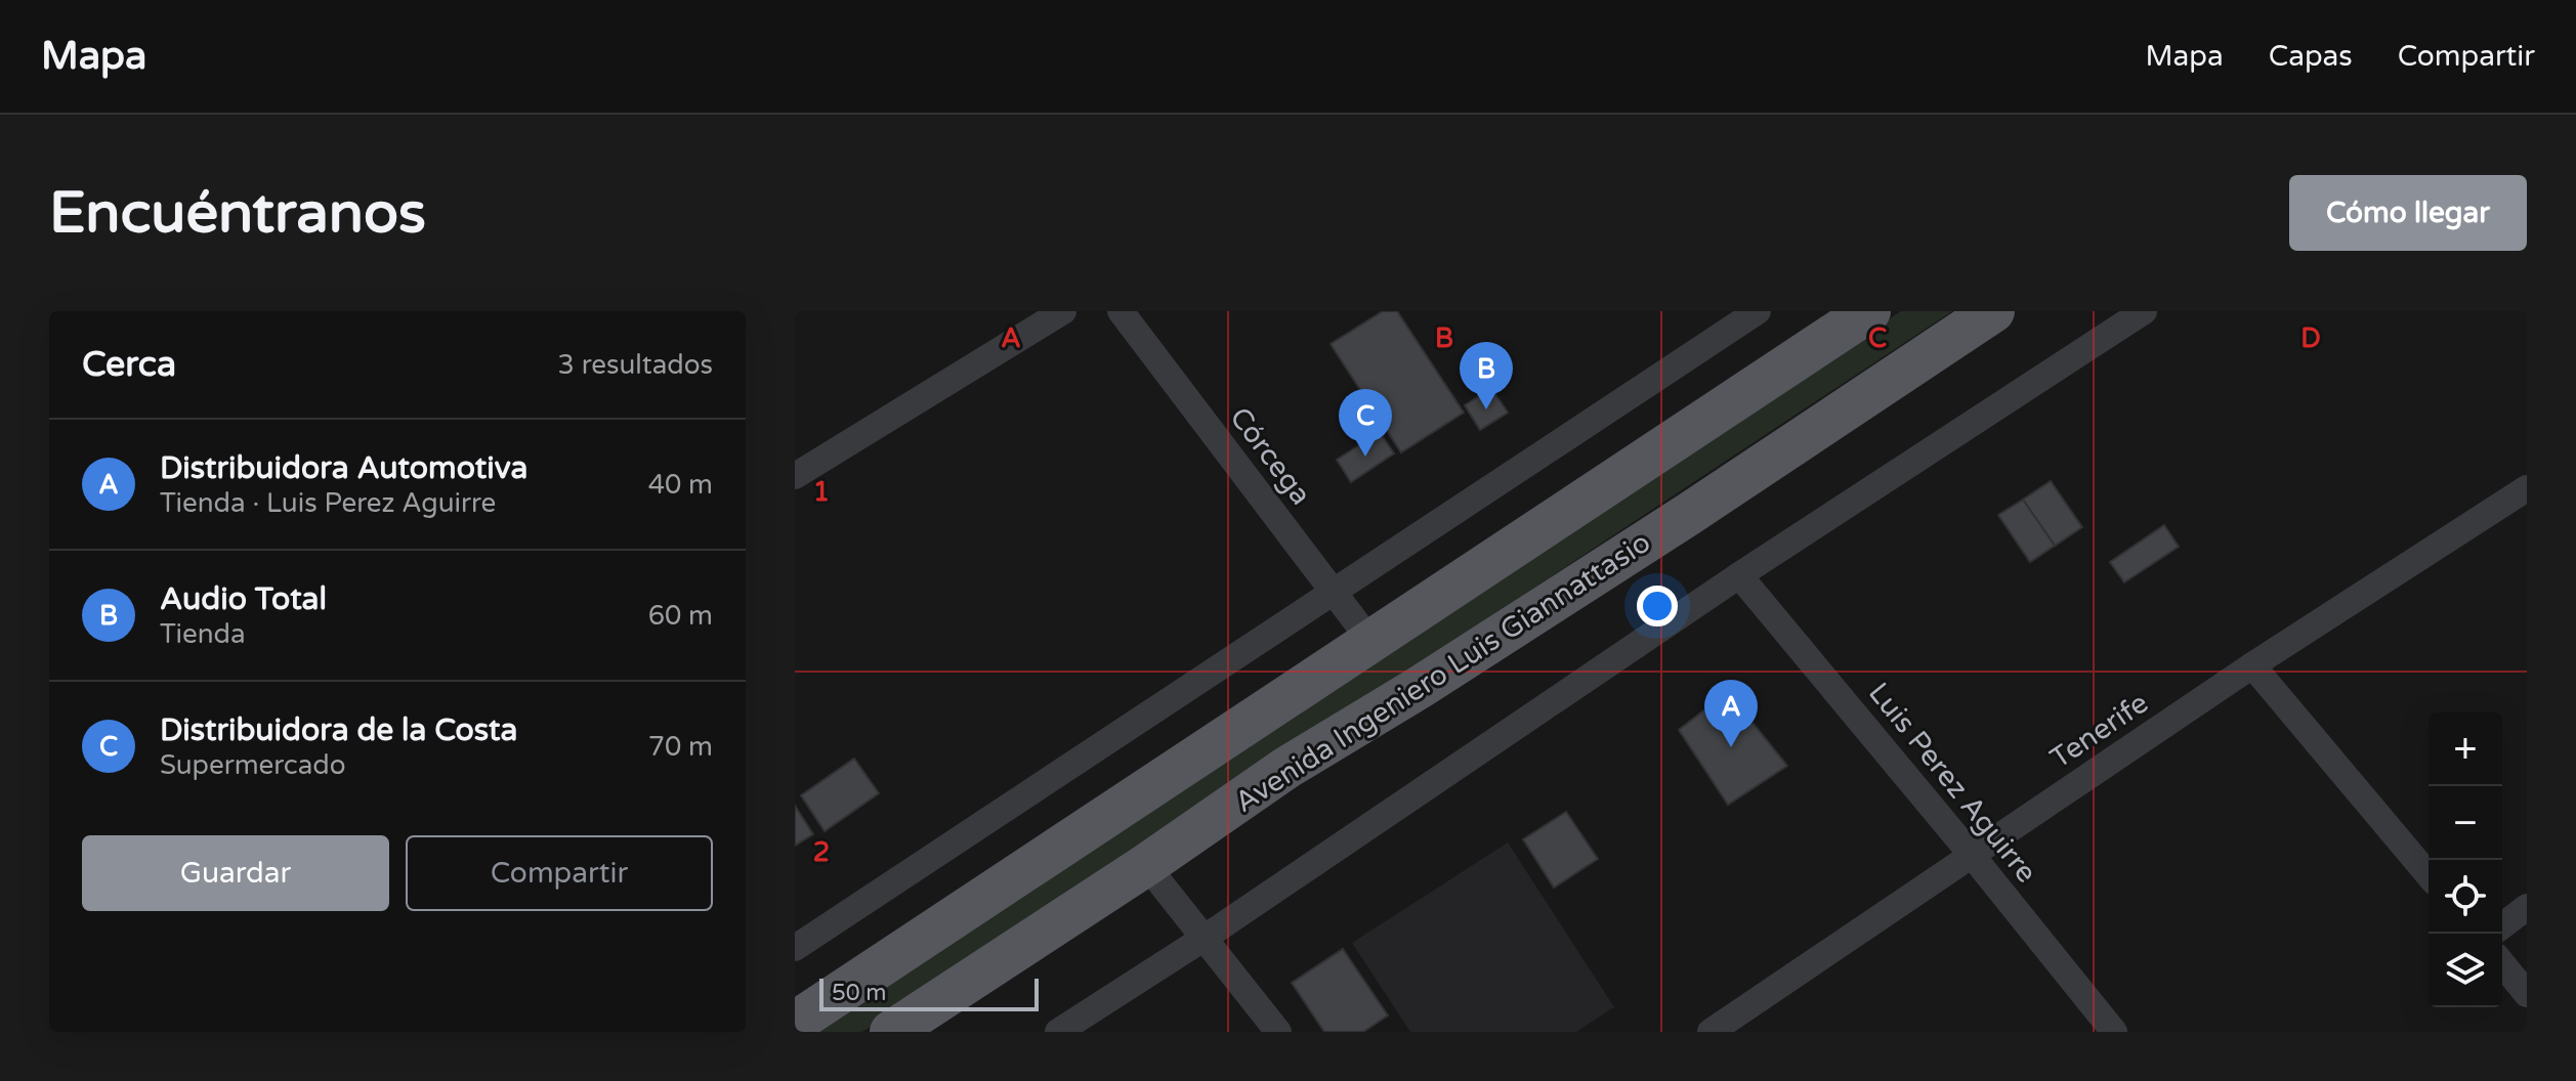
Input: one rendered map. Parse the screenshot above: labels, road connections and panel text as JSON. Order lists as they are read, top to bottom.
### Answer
{
  "streets": {
    "main road": ["Avenida Ingeniero Luis Giannattasio"],
    "street": ["Córcega", "Tenerife", "Luis Perez Aguirre"]
  },
  "crossings": [
    ["Tenerife", "Luis Perez Aguirre"]
  ],
  "scale_bar": "50 m",
  "page": {
    "header": "Mapa",
    "nav": ["Mapa", "Capas", "Compartir"],
    "buttons": [
      "Cómo llegar",
      ["Guardar", "Compartir"]
    ],
    "title": "Encuéntranos",
    "heading": ["Cerca", "3 resultados"],
    "pins": ["B", "C", "A"],
    "list": [
      {
        "mark": "A",
        "name": "Distribuidora Automotiva",
        "note": "Tienda · Luis Perez Aguirre",
        "value": "40 m"
      },
      {
        "mark": "B",
        "name": "Audio Total",
        "note": "Tienda",
        "value": "60 m"
      },
      {
        "mark": "C",
        "name": "Distribuidora de la Costa",
        "note": "Supermercado",
        "value": "70 m"
      }
    ],
    "map_buttons": ["+", "−"],
    "scale": "50 m"
  },
  "grid": {
    "columns": [
      "A",
      "B",
      "C",
      "D"
    ],
    "rows": ["1", "2"]
  }
}
